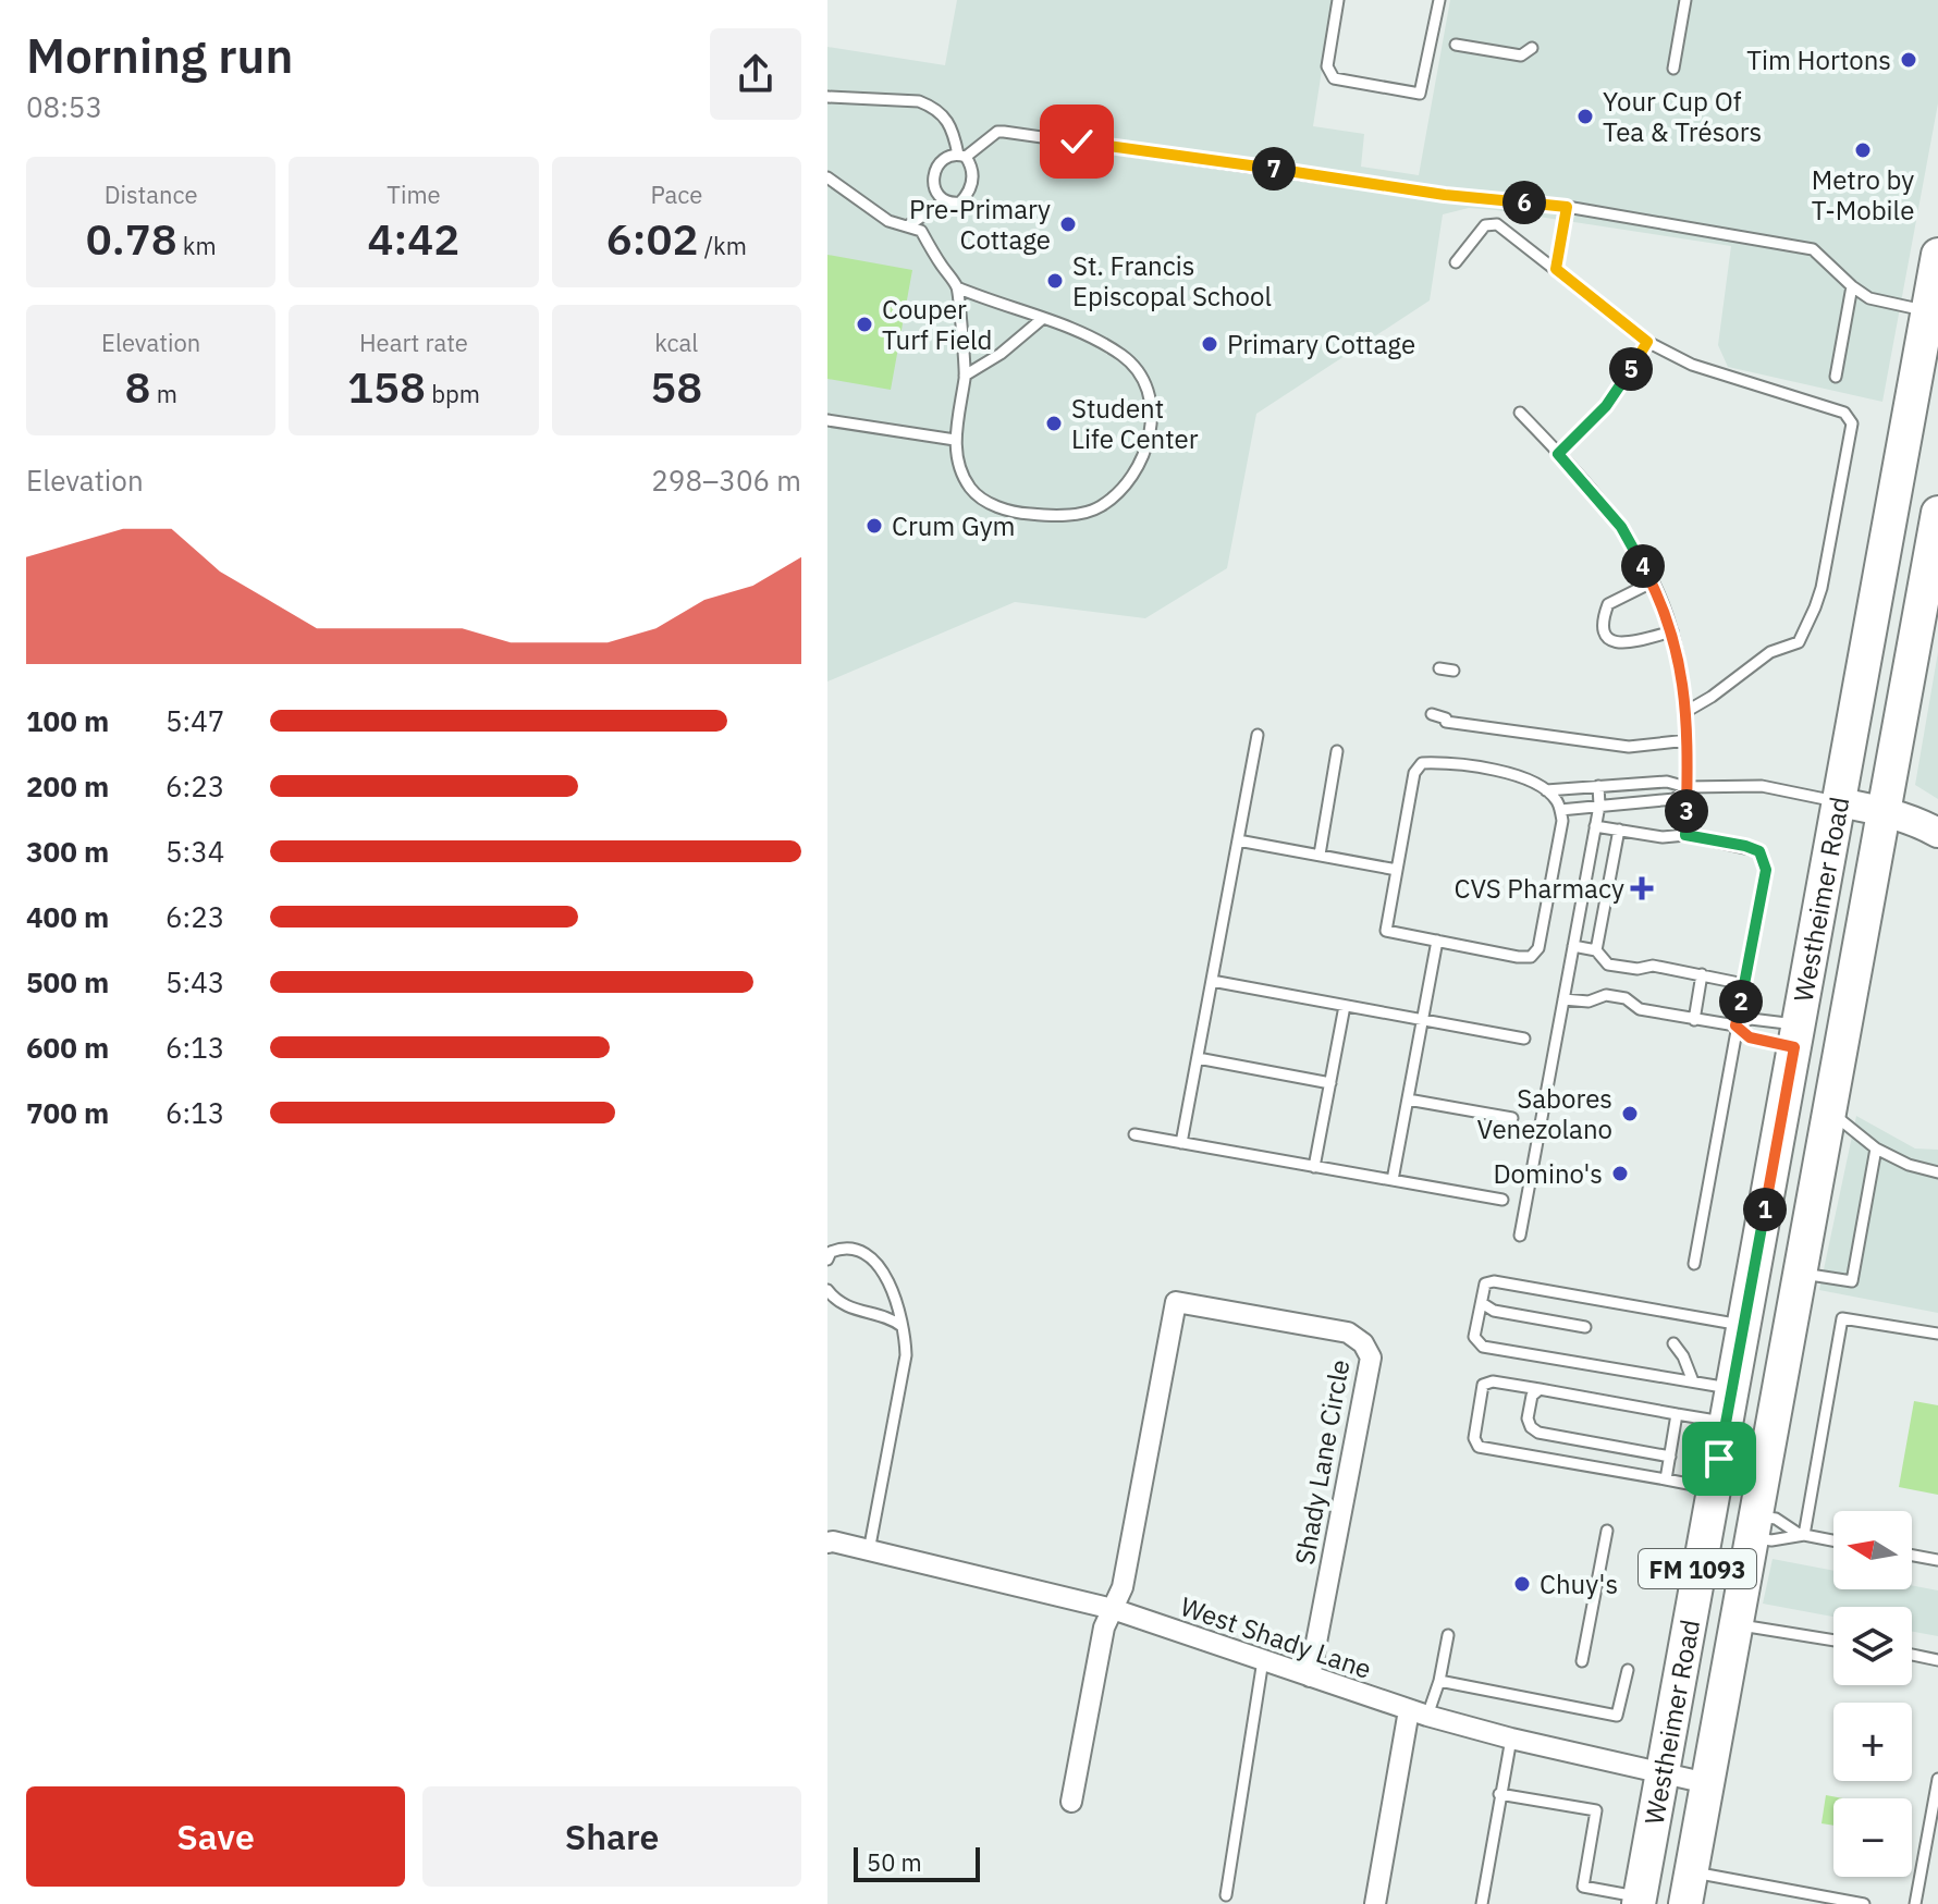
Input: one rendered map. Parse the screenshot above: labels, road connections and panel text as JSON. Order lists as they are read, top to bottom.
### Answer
{
  "streets": {
    "main road": ["Westheimer Road", "FM 1093"],
    "street": ["Shady Lane Circle", "West Shady Lane"]
  },
  "crossings": [
    ["Westheimer Road", "West Shady Lane"],
    ["Shady Lane Circle", "West Shady Lane"]
  ],
  "places": {
    "other": [
      "Tim Hortons",
      "Your Cup Of Tea & Trésors",
      "Metro by T-Mobile",
      "Pre-Primary Cottage",
      "St. Francis Episcopal School",
      "Couper Turf Field",
      "Primary Cottage",
      "Student Life Center",
      "Crum Gym",
      "Sabores Venezolano",
      "Domino's",
      "Chuy's"
    ],
    "health": ["CVS Pharmacy"]
  },
  "scale_bar": "50 m",
  "north": "left",
  "page": {
    "heading": ["Morning run", "08:53"],
    "pins": [
      "7",
      "6",
      "5",
      "4",
      "3",
      "2",
      "1"
    ],
    "stats": [
      ["Distance", "0.78 km"],
      ["Time", "4:42"],
      ["Pace", "6:02 /km"],
      ["Elevation", "8 m"],
      ["Heart rate", "158 bpm"],
      ["kcal", "58"]
    ],
    "chart": ["Elevation", "298–306 m"],
    "list": [
      {
        "name": "100 m",
        "note": "5:47"
      },
      {
        "name": "200 m",
        "note": "6:23"
      },
      {
        "name": "300 m",
        "note": "5:34"
      },
      {
        "name": "400 m",
        "note": "6:23"
      },
      {
        "name": "500 m",
        "note": "5:43"
      },
      {
        "name": "600 m",
        "note": "6:13"
      },
      {
        "name": "700 m",
        "note": "6:13"
      }
    ],
    "map_buttons": ["+", "−"],
    "buttons": ["Save", "Share"],
    "scale": "50 m"
  }
}
